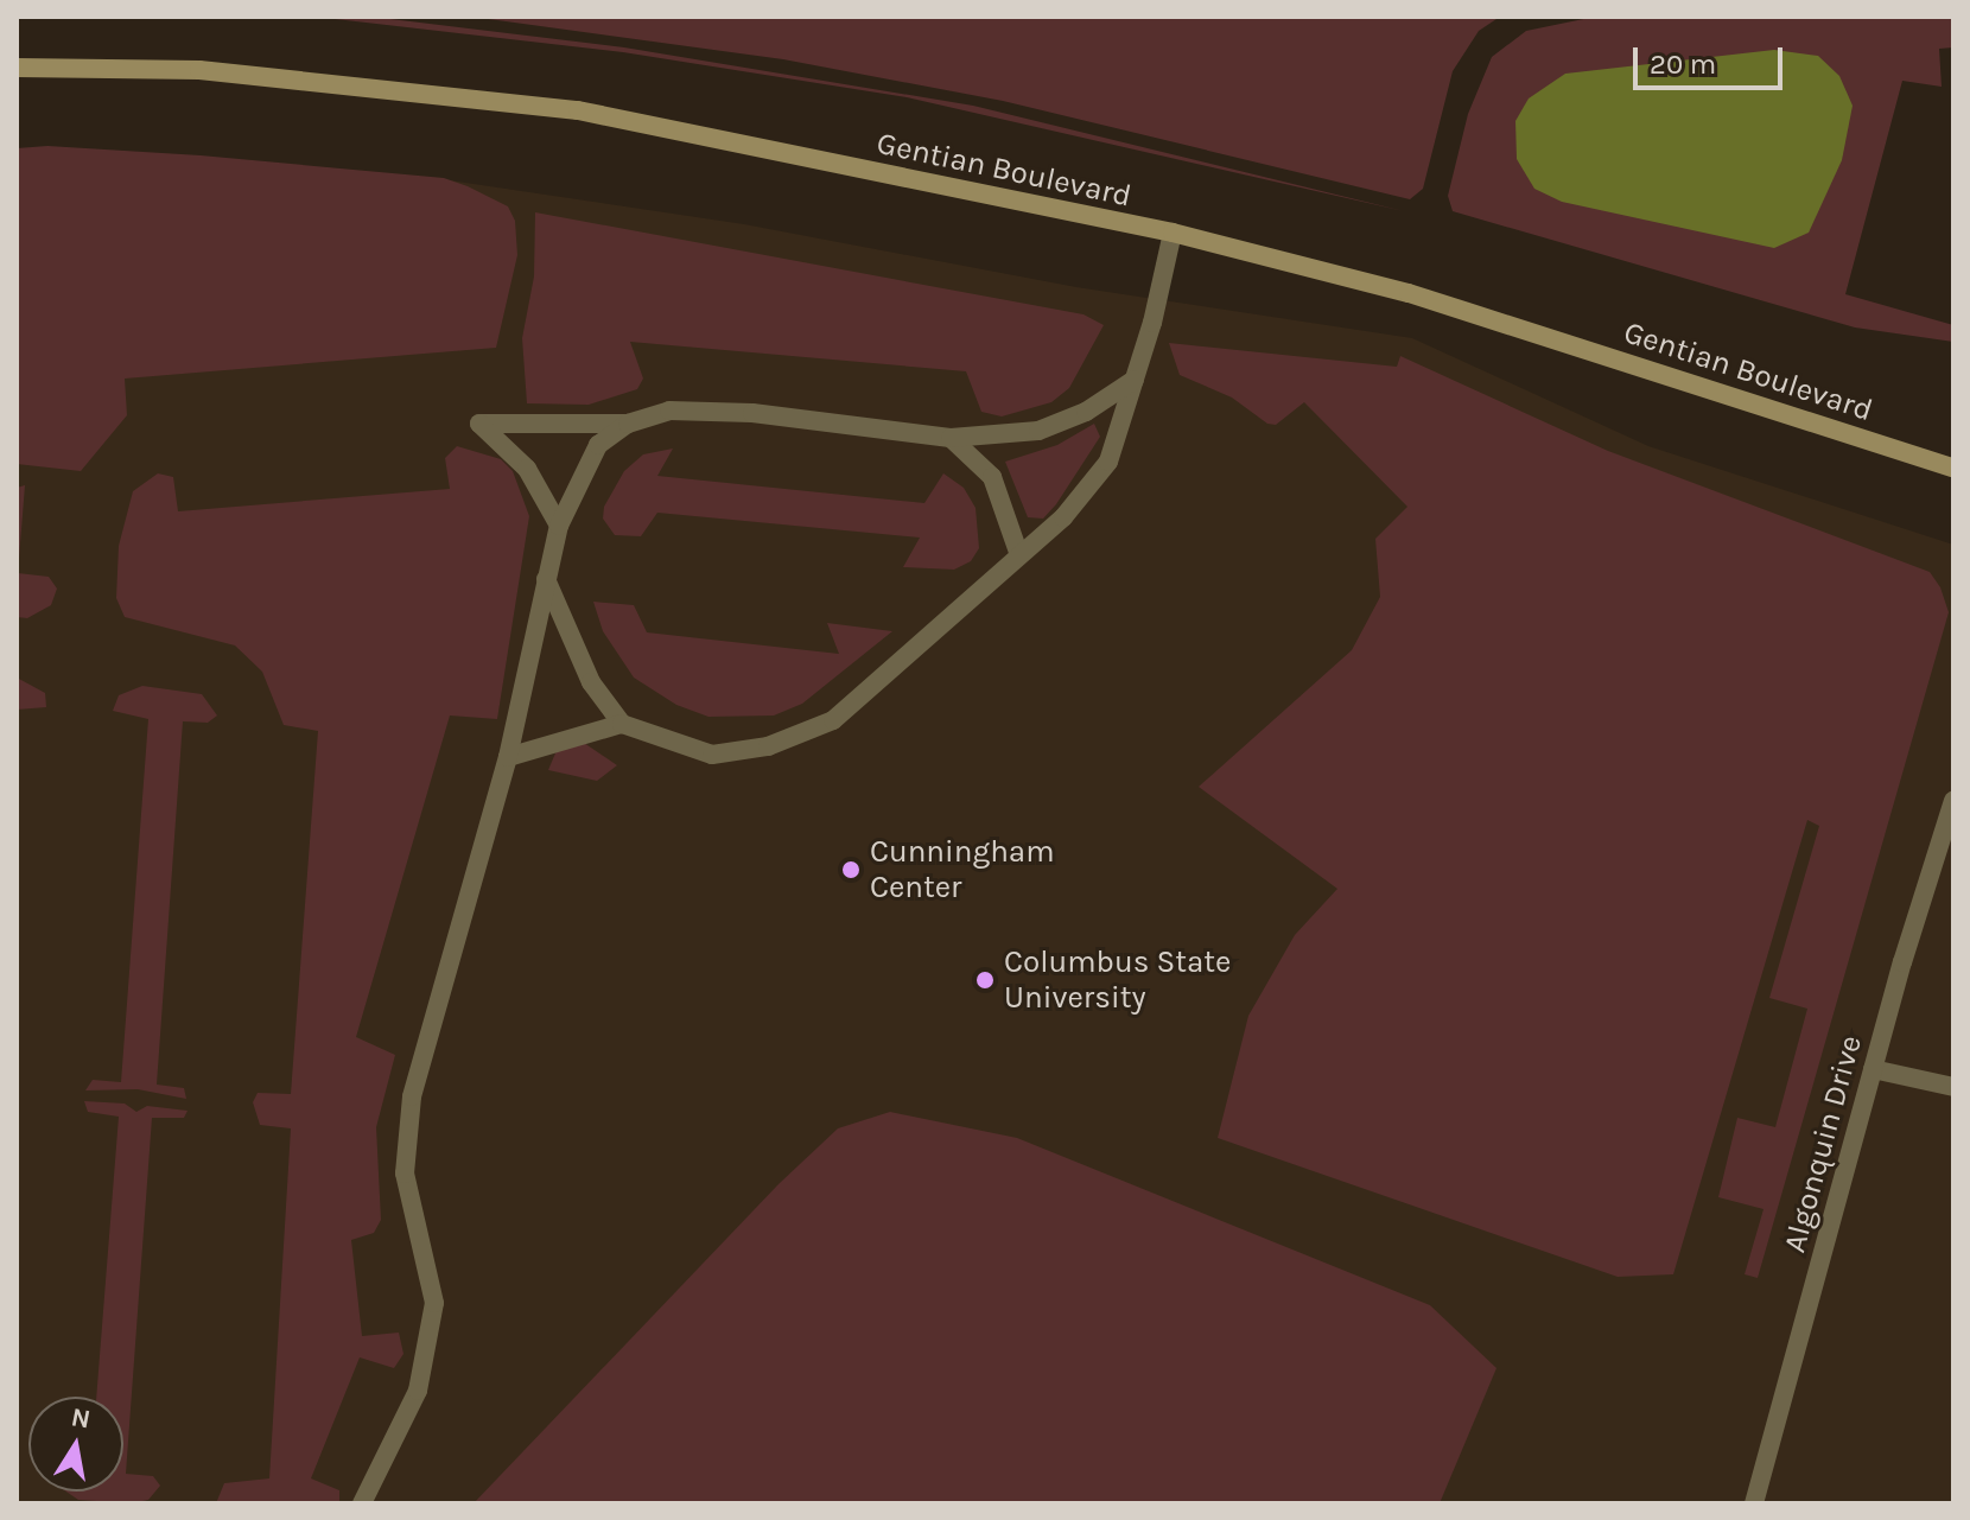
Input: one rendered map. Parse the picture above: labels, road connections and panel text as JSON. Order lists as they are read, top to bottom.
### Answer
{
  "streets": {
    "main road": ["Gentian Boulevard"],
    "street": ["Algonquin Drive"]
  },
  "places": ["Cunningham Center", "Columbus State University"],
  "scale_bar": "20 m",
  "north": "top"
}
